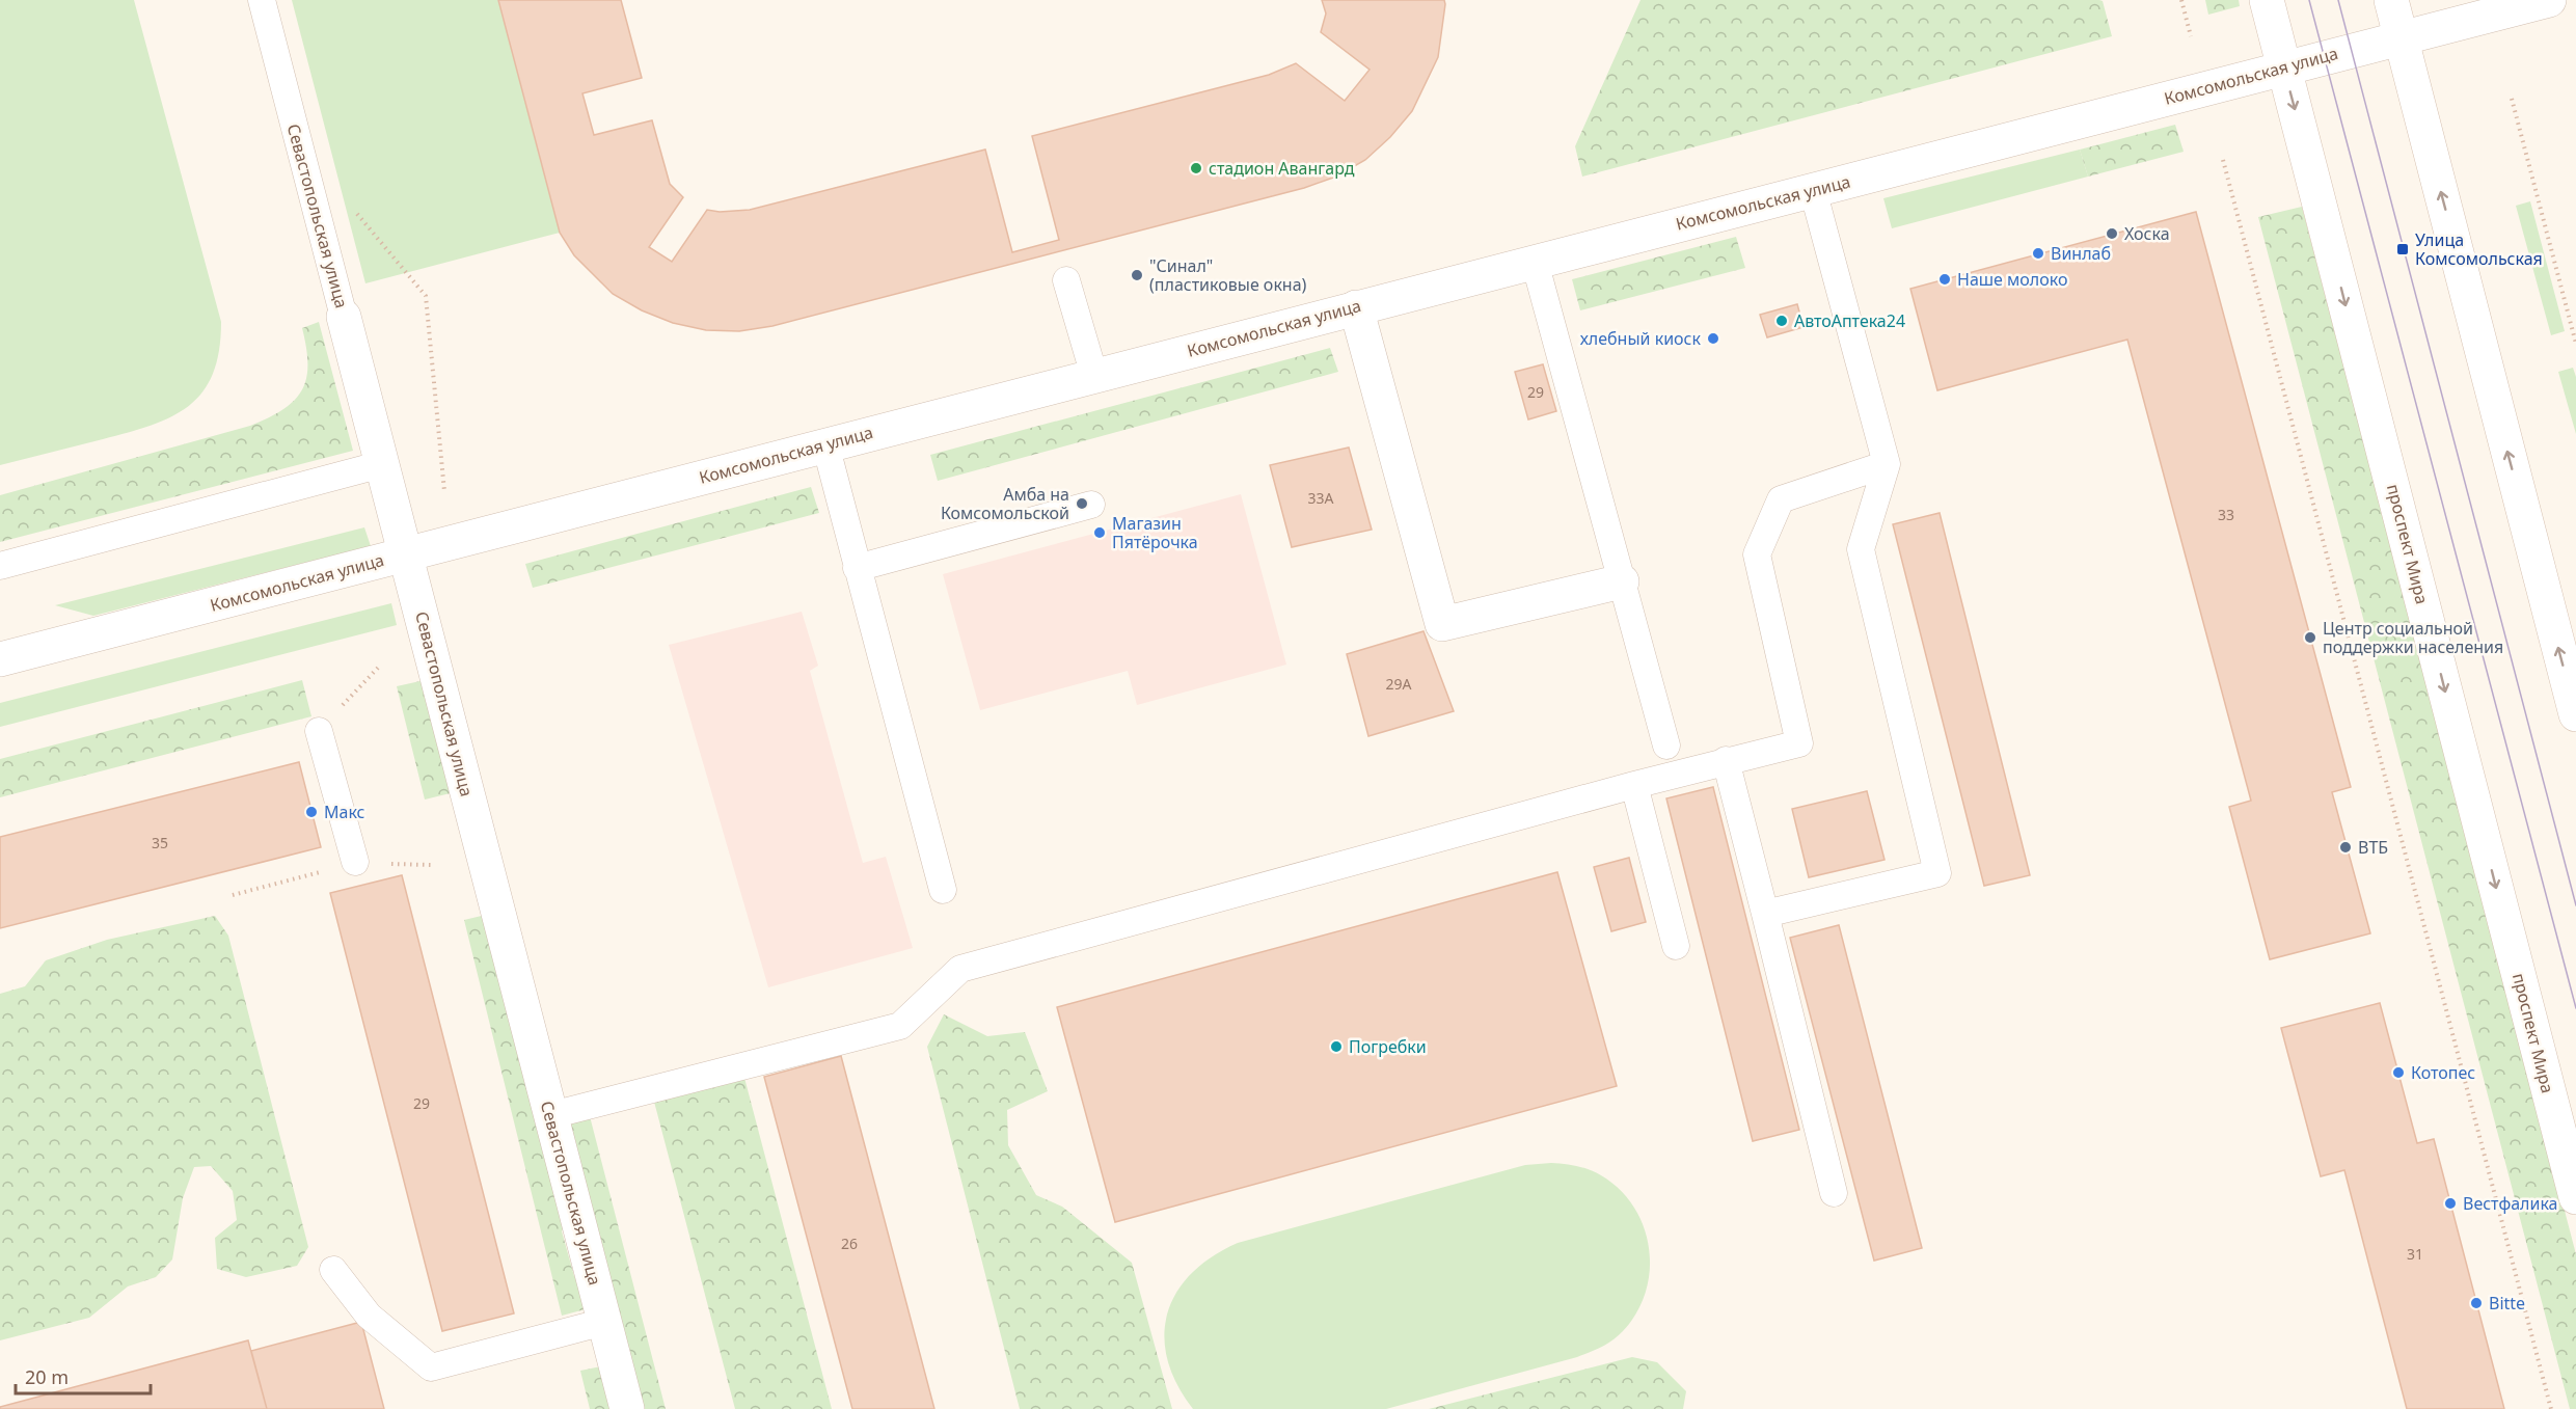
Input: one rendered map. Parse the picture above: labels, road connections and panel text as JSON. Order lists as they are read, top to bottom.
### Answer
{
  "streets": {
    "street": ["Комсомольская улица", "Севастопольская улица", "проспект Мира"]
  },
  "crossings": [
    ["Комсомольская улица", "Севастопольская улица"],
    ["Комсомольская улица", "проспект Мира"]
  ],
  "places": {
    "other": [
      "стадион Авангард",
      "Хоска",
      "Винлаб",
      "\"Синал\" (пластиковые окна)",
      "Наше молоко",
      "АвтоАптека24",
      "хлебный киоск",
      "Амба на Комсомольской",
      "Магазин Пятёрочка",
      "Центр социальной поддержки населения",
      "Макс",
      "ВТБ",
      "Погребки",
      "Котопес",
      "Вестфалика",
      "Bitte"
    ],
    "transit": ["Улица Комсомольская"]
  },
  "house_numbers": [
    "29",
    "33А",
    "33",
    "29А",
    "35",
    "29",
    "26",
    "31"
  ],
  "scale_bar": "20 m"
}
